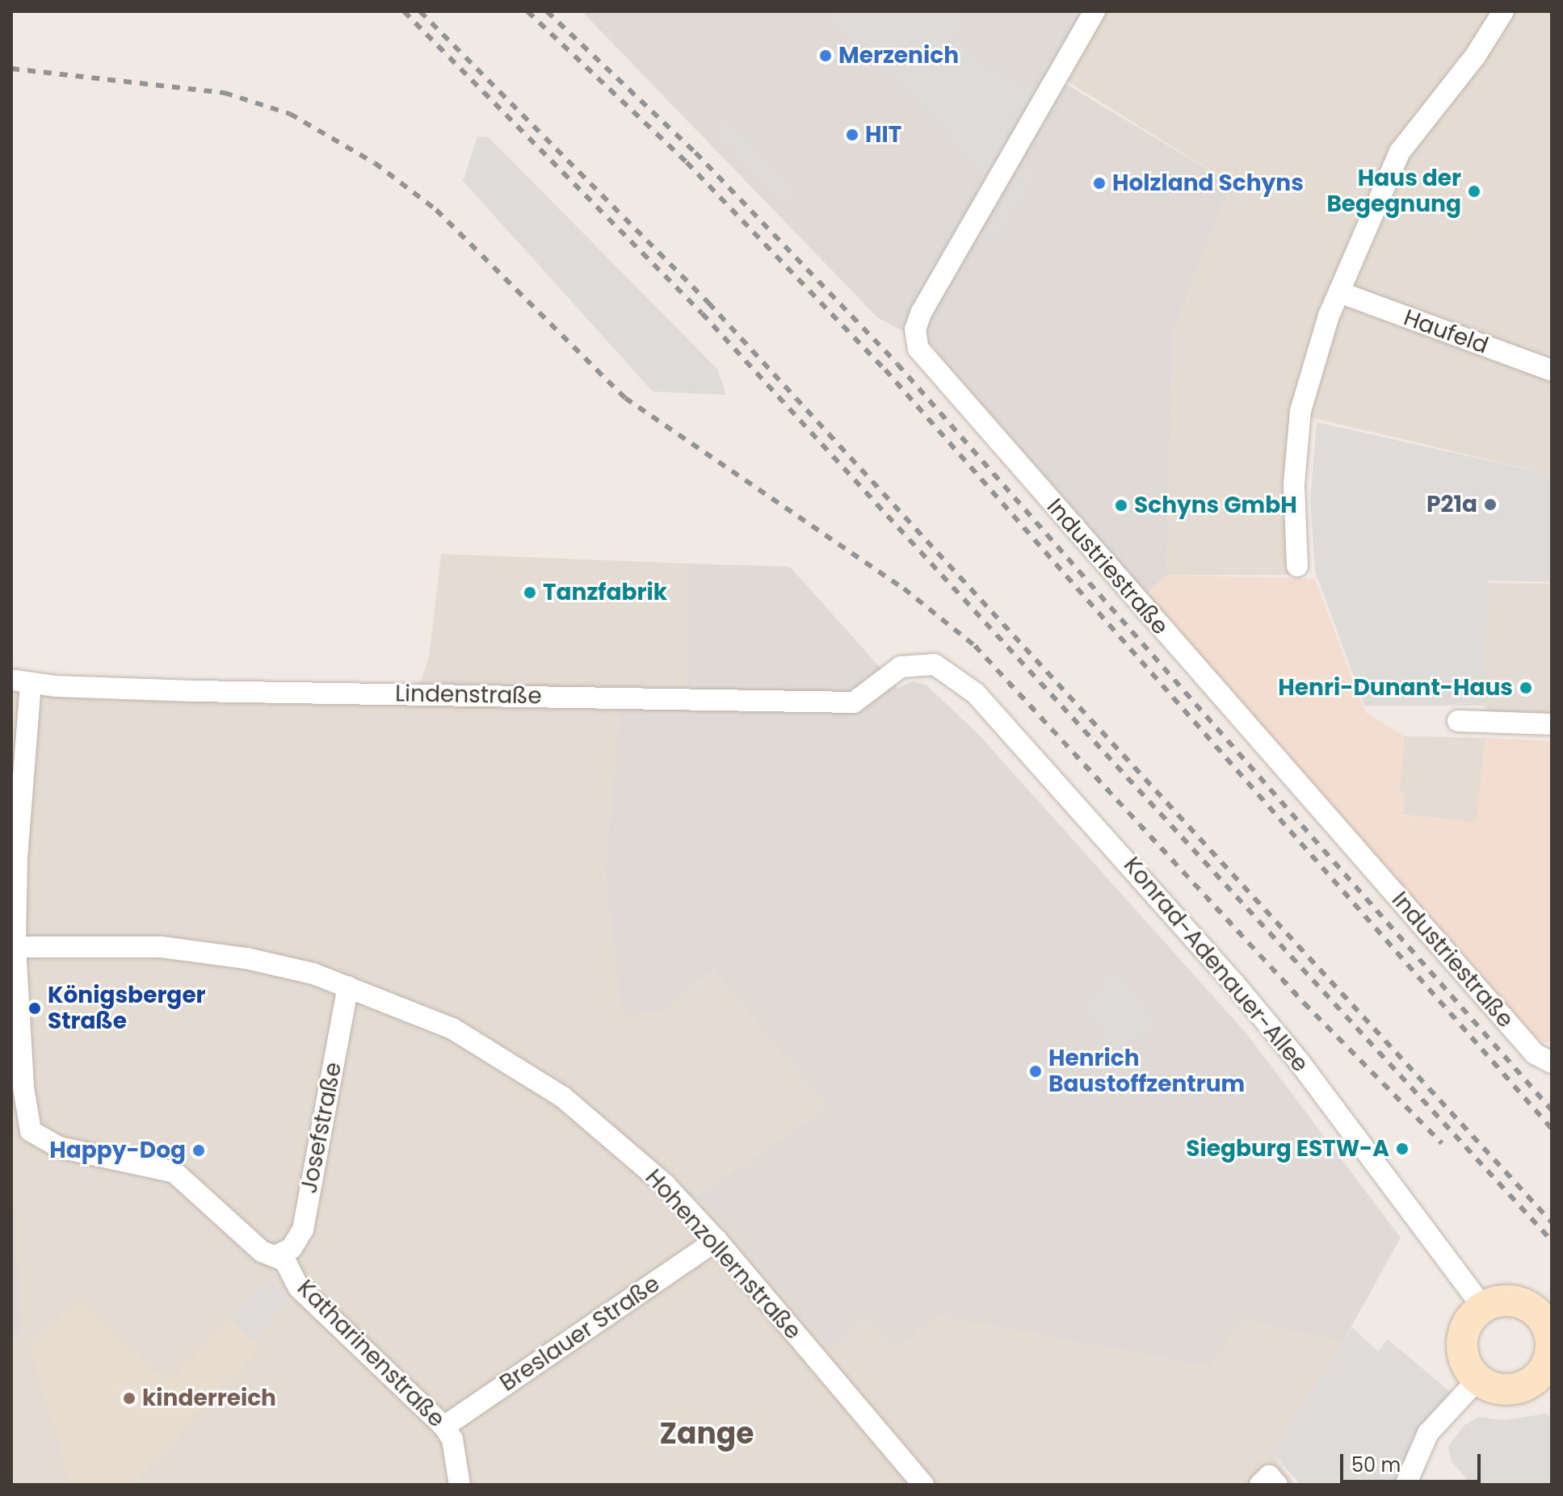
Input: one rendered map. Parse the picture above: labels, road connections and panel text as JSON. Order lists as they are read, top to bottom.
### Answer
{
  "streets": {
    "street": [
      "Haufeld",
      "Industriestraße",
      "Lindenstraße",
      "Konrad-Adenauer-Allee",
      "Josefstraße",
      "Hohenzollernstraße",
      "Breslauer Straße",
      "Katharinenstraße"
    ]
  },
  "crossings": [
    ["Lindenstraße", "Konrad-Adenauer-Allee"],
    ["Josefstraße", "Hohenzollernstraße"],
    ["Josefstraße", "Katharinenstraße"],
    ["Hohenzollernstraße", "Breslauer Straße"],
    ["Hohenzollernstraße", "Katharinenstraße"],
    ["Breslauer Straße", "Katharinenstraße"]
  ],
  "districts": ["Zange"],
  "places": [
    "Merzenich",
    "HIT",
    "Holzland Schyns",
    "Haus der Begegnung",
    "P21a",
    "Schyns GmbH",
    "Tanzfabrik",
    "Henri-Dunant-Haus",
    "Königsberger Straße",
    "Henrich Baustoffzentrum",
    "Siegburg ESTW-A",
    "Happy-Dog",
    "kinderreich"
  ],
  "scale_bar": "50 m"
}
